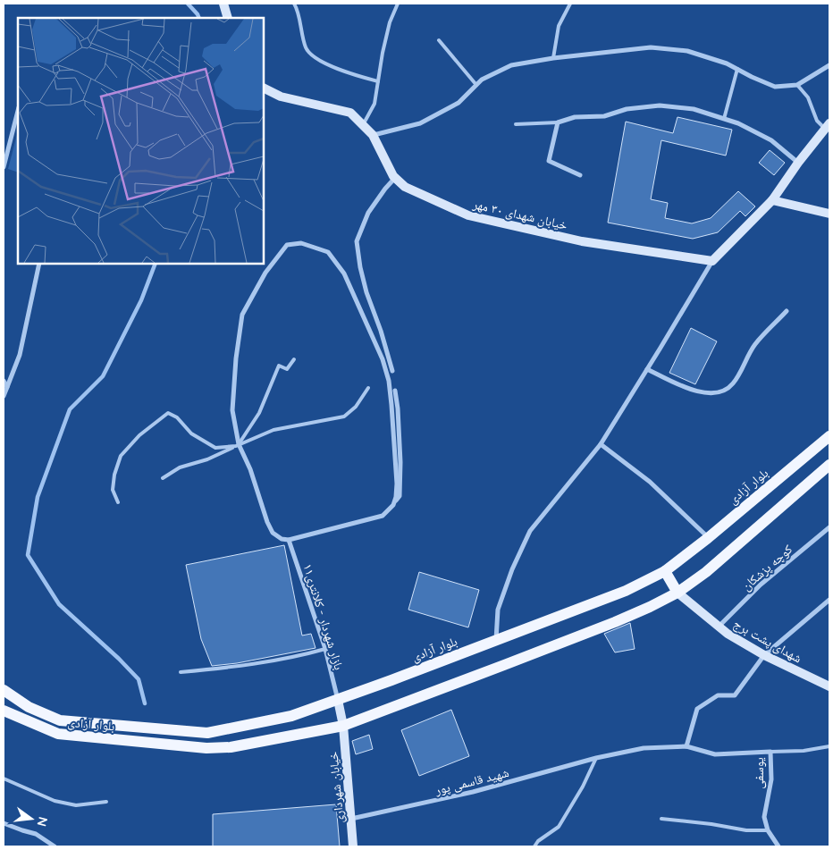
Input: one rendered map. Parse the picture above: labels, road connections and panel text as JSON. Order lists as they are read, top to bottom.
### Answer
{
  "streets": {
    "main road": [
      "خیابان شهدای ۳۰ مهر",
      "بلوار آزادی",
      "شهدای پشت برج",
      "خیابان شهرداری"
    ],
    "street": [
      "کوچه پزشکان",
      "بازار شهردار - کلانتری۱۱",
      "یوسفی",
      "شهید قاسمی پور"
    ]
  },
  "crossings": [
    ["بلوار آزادی", "بازار شهردار - کلانتری۱۱"],
    ["بلوار آزادی", "شهدای پشت برج"],
    ["بلوار آزادی", "خیابان شهرداری"],
    ["کوچه پزشکان", "شهدای پشت برج"],
    ["بازار شهردار - کلانتری۱۱", "خیابان شهرداری"],
    ["یوسفی", "شهید قاسمی پور"],
    ["شهید قاسمی پور", "خیابان شهرداری"]
  ],
  "north": "right"
}
